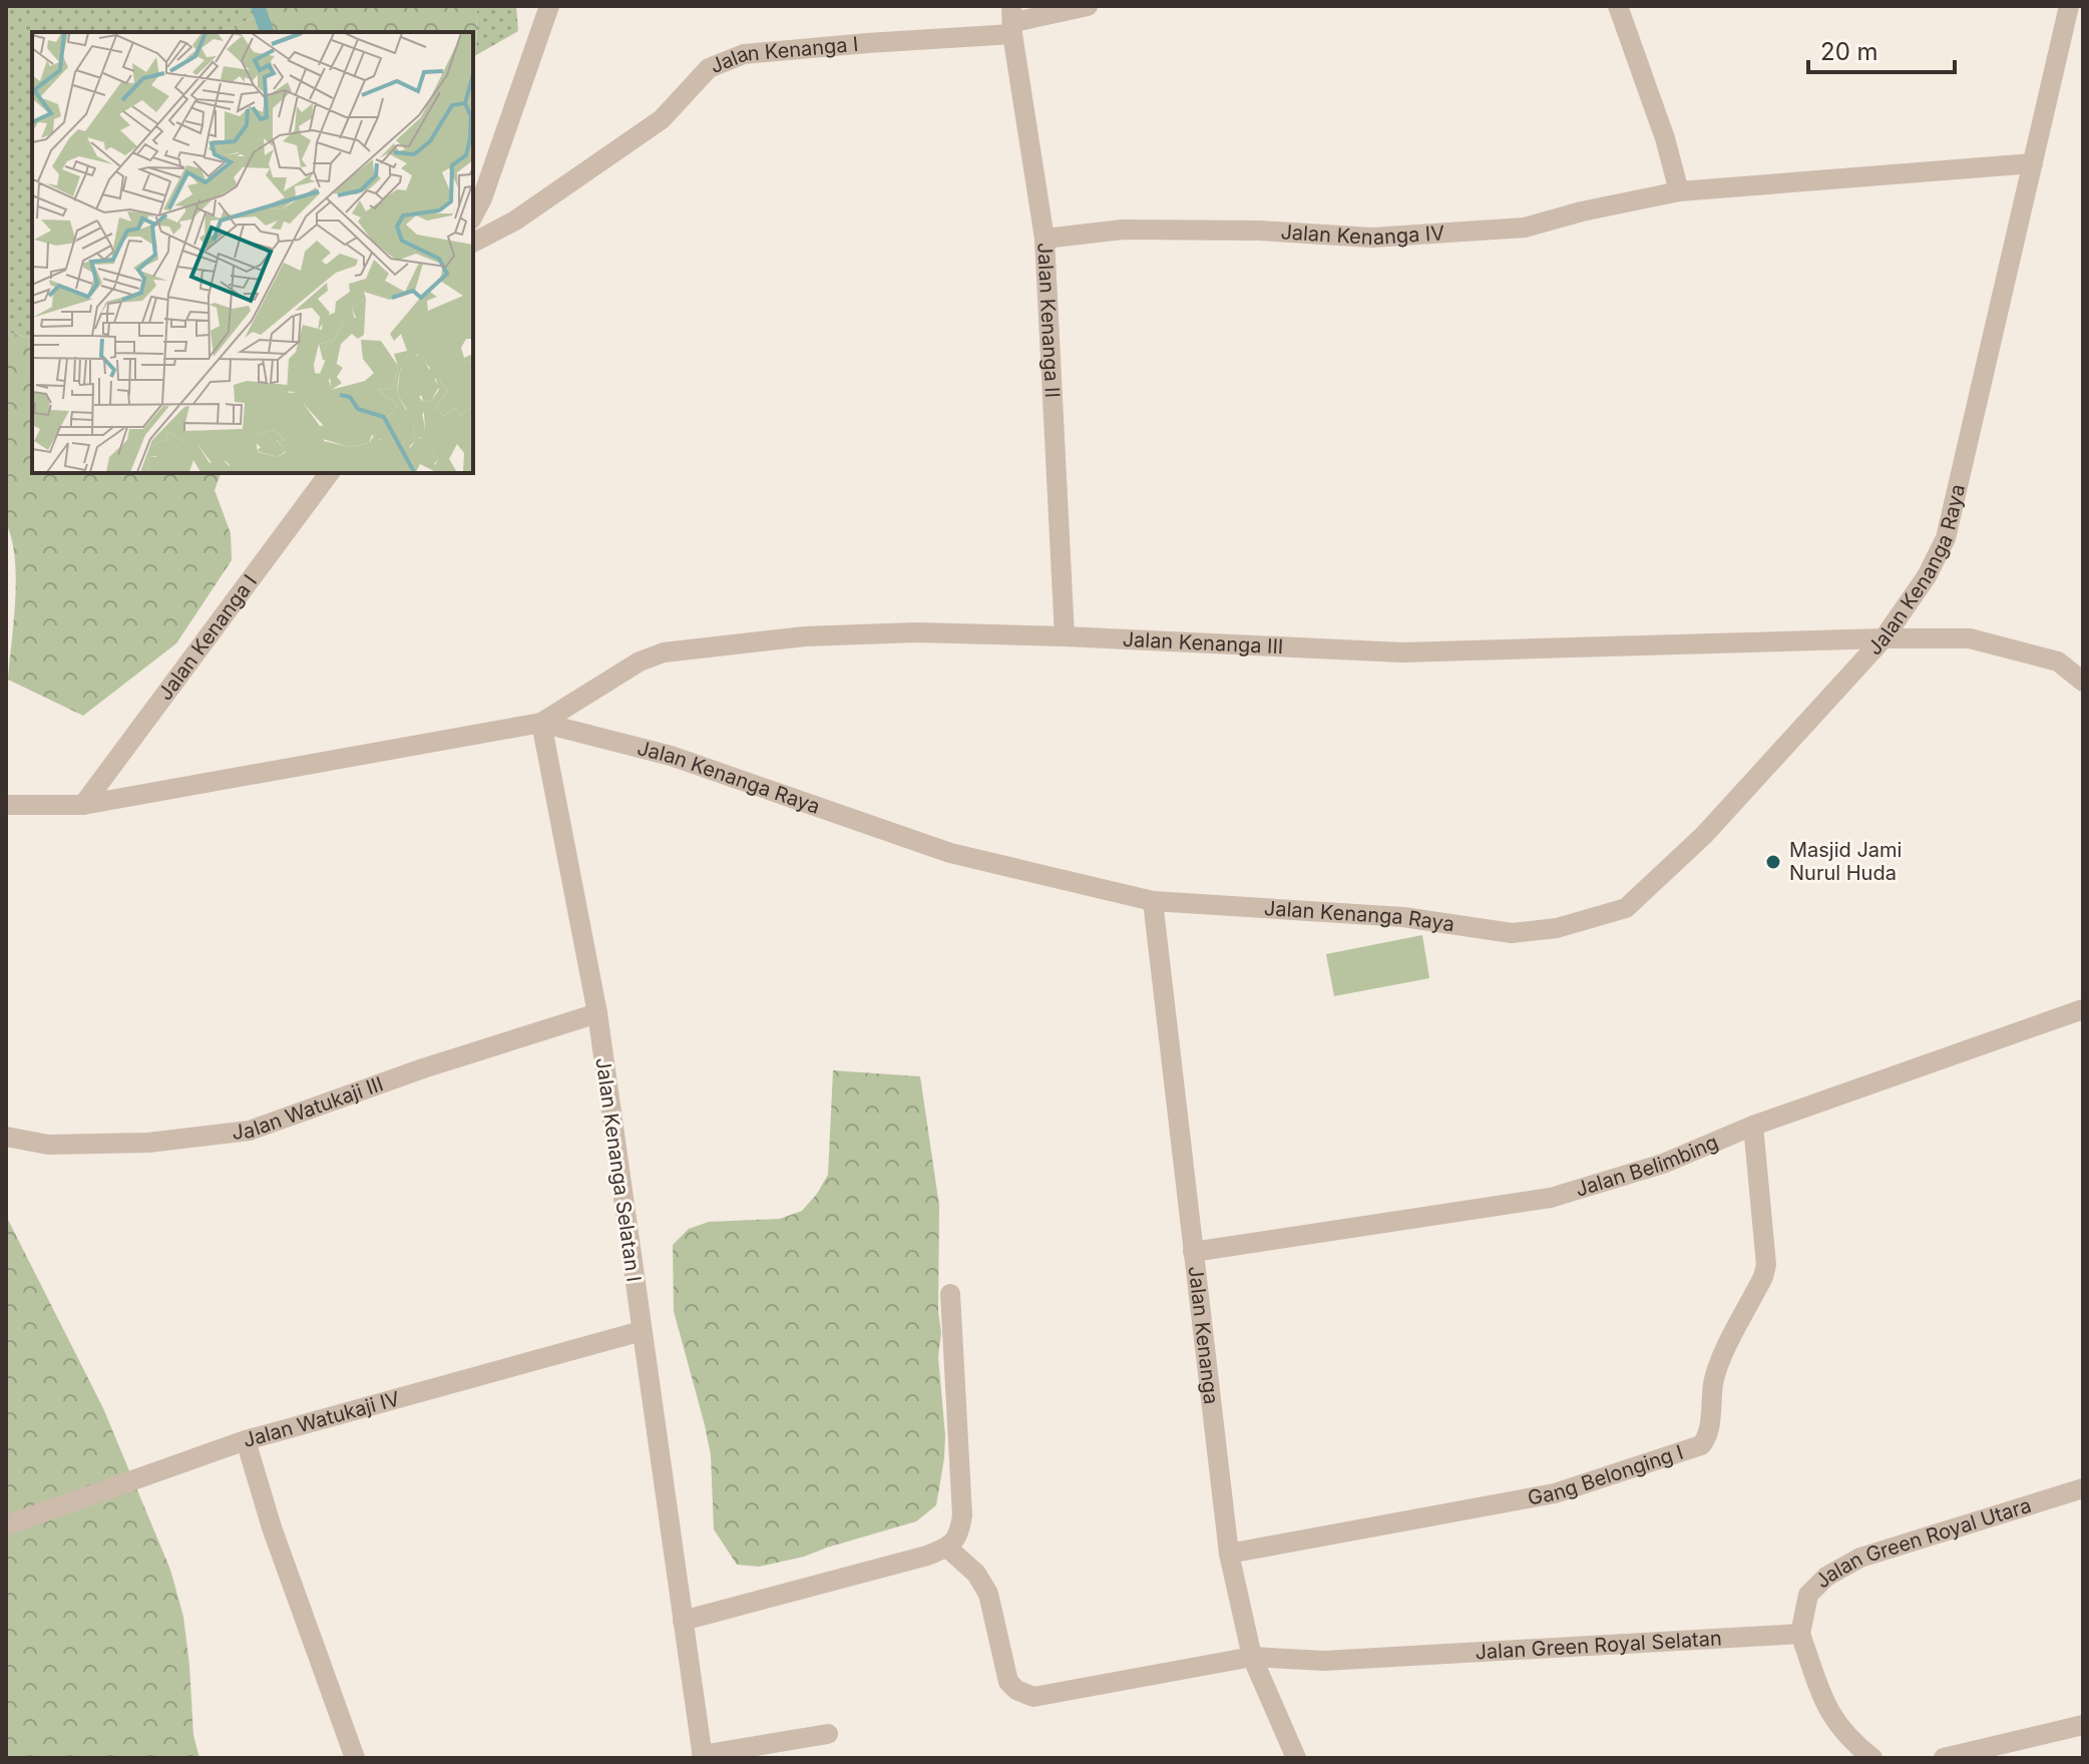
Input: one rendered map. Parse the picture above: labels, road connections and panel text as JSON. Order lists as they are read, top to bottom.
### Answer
{
  "streets": {
    "street": [
      "Jalan Kenanga I",
      "Jalan Kenanga IV",
      "Jalan Kenanga II",
      "Jalan Kenanga Raya",
      "Jalan Kenanga III",
      "Jalan Watukaji III",
      "Jalan Belimbing",
      "Jalan Kenanga Selatan I",
      "Jalan Kenanga",
      "Jalan Watukaji IV",
      "Gang Belonging I",
      "Jalan Green Royal Utara",
      "Jalan Green Royal Selatan"
    ]
  },
  "crossings": [
    ["Jalan Kenanga I", "Jalan Kenanga II"],
    ["Jalan Kenanga I", "Jalan Kenanga Raya"],
    ["Jalan Kenanga IV", "Jalan Kenanga II"],
    ["Jalan Kenanga IV", "Jalan Kenanga Raya"],
    ["Jalan Kenanga II", "Jalan Kenanga III"],
    ["Jalan Kenanga Raya", "Jalan Kenanga III"],
    ["Jalan Kenanga Raya", "Jalan Kenanga Selatan I"],
    ["Jalan Kenanga Raya", "Jalan Kenanga"],
    ["Jalan Kenanga III", "Jalan Kenanga Selatan I"],
    ["Jalan Watukaji III", "Jalan Kenanga Selatan I"],
    ["Jalan Belimbing", "Jalan Kenanga"],
    ["Jalan Belimbing", "Gang Belonging I"],
    ["Jalan Kenanga Selatan I", "Jalan Watukaji IV"],
    ["Jalan Kenanga", "Gang Belonging I"],
    ["Jalan Kenanga", "Jalan Green Royal Selatan"],
    ["Jalan Green Royal Utara", "Jalan Green Royal Selatan"]
  ],
  "places": ["Masjid Jami Nurul Huda"],
  "scale_bar": "20 m"
}
